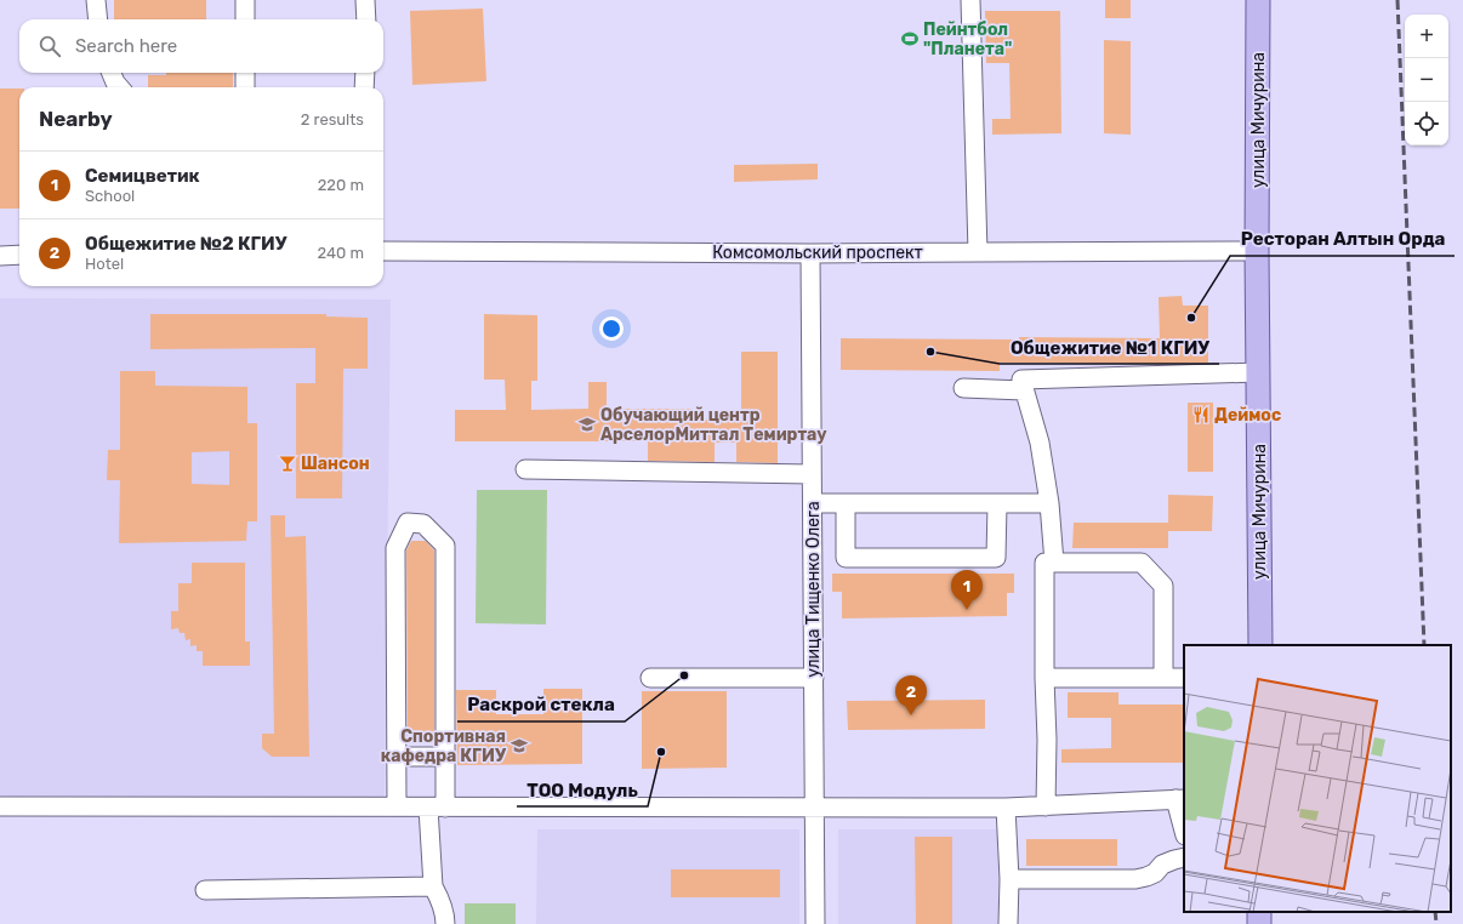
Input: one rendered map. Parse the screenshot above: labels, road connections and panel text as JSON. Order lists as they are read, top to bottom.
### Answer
{
  "streets": {
    "main road": ["улица Мичурина"],
    "street": ["Комсомольский проспект", "улица Тищенко Олега"]
  },
  "crossings": [
    ["улица Мичурина", "Комсомольский проспект"],
    ["Комсомольский проспект", "улица Тищенко Олега"]
  ],
  "places": {
    "sports": ["Пейнтбол \"Планета\""],
    "other": [
      "Ресторан Алтын Орда",
      "Общежитие №1 КГИУ",
      "Раскрой стекла",
      "ТОО Модуль"
    ],
    "restaurant": ["Деймос"],
    "school or university": ["Обучающий центр АрселорМиттал Темиртау", "Спортивная кафедра КГИУ"],
    "bar": ["Шансон"]
  },
  "page": {
    "map_buttons": ["+", "−"],
    "search": "Search here",
    "heading": ["Nearby", "2 results"],
    "list": [
      {
        "mark": "1",
        "name": "Семицветик",
        "note": "School",
        "value": "220 m"
      },
      {
        "mark": "2",
        "name": "Общежитие №2 КГИУ",
        "note": "Hotel",
        "value": "240 m"
      }
    ],
    "pins": ["1", "2"]
  }
}
